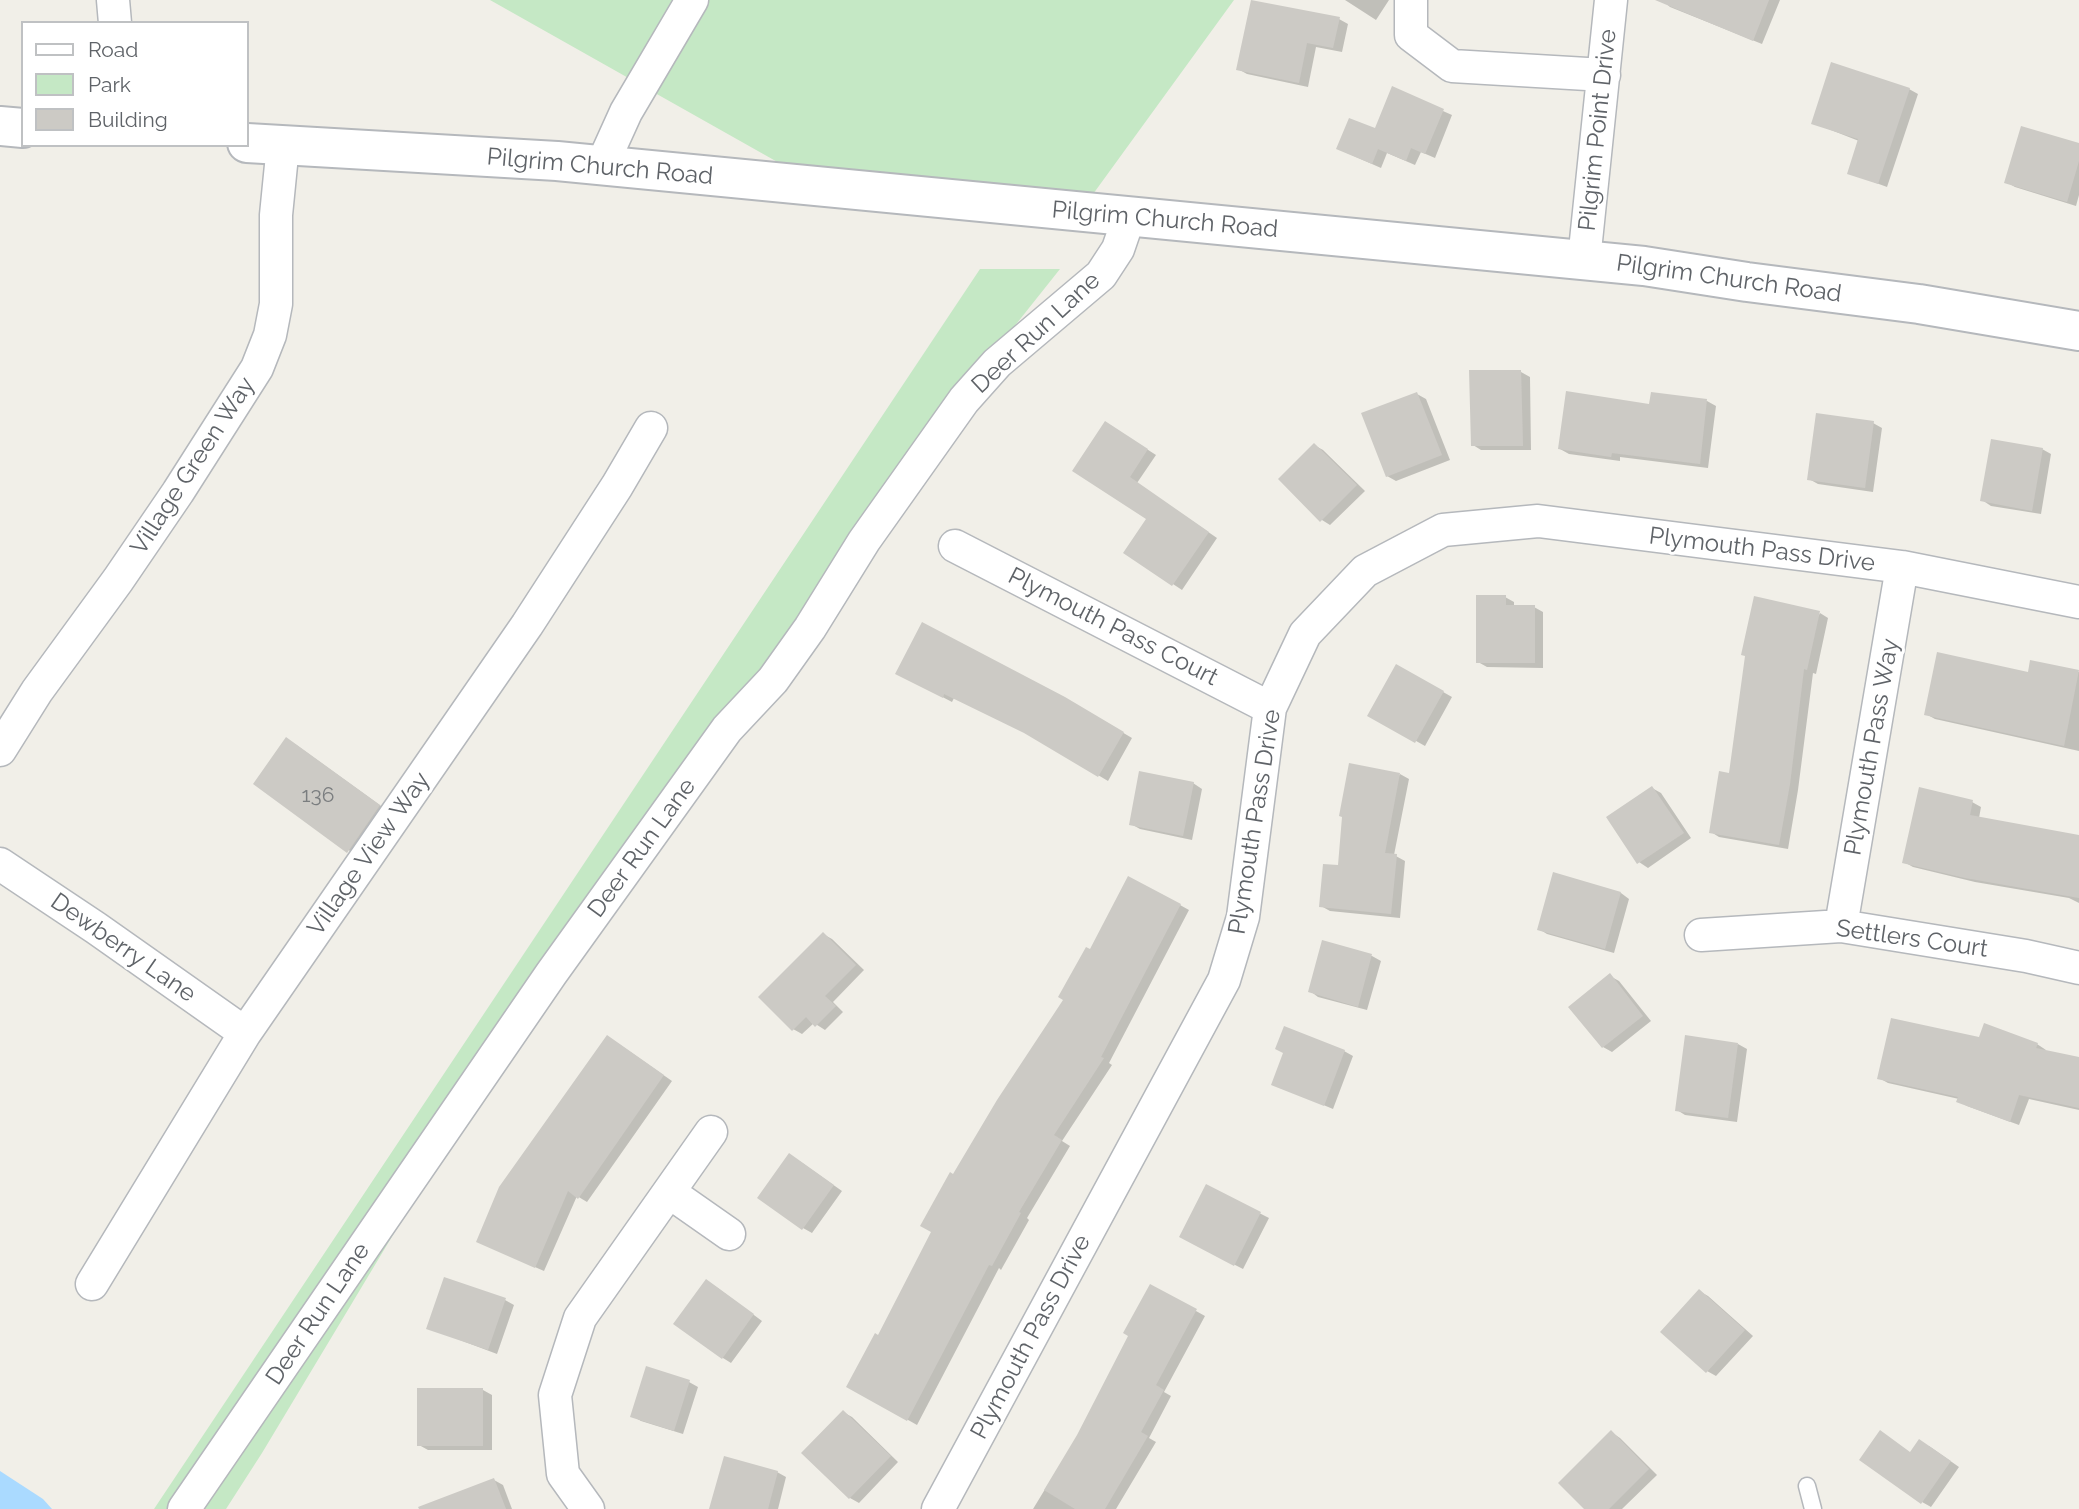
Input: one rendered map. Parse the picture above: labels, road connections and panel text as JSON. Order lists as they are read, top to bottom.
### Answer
{
  "streets": {
    "street": [
      "Pilgrim Point Drive",
      "Pilgrim Church Road",
      "Deer Run Lane",
      "Village Green Way",
      "Plymouth Pass Drive",
      "Plymouth Pass Court",
      "Plymouth Pass Way",
      "Village View Way",
      "Settlers Court",
      "Dewberry Lane"
    ]
  },
  "crossings": [
    ["Pilgrim Point Drive", "Pilgrim Church Road"],
    ["Pilgrim Church Road", "Deer Run Lane"],
    ["Pilgrim Church Road", "Village Green Way"],
    ["Plymouth Pass Drive", "Plymouth Pass Court"],
    ["Plymouth Pass Drive", "Plymouth Pass Way"],
    ["Plymouth Pass Way", "Settlers Court"],
    ["Village View Way", "Dewberry Lane"]
  ],
  "house_numbers": ["136"],
  "legend": ["Road", "Park", "Building"]
}
